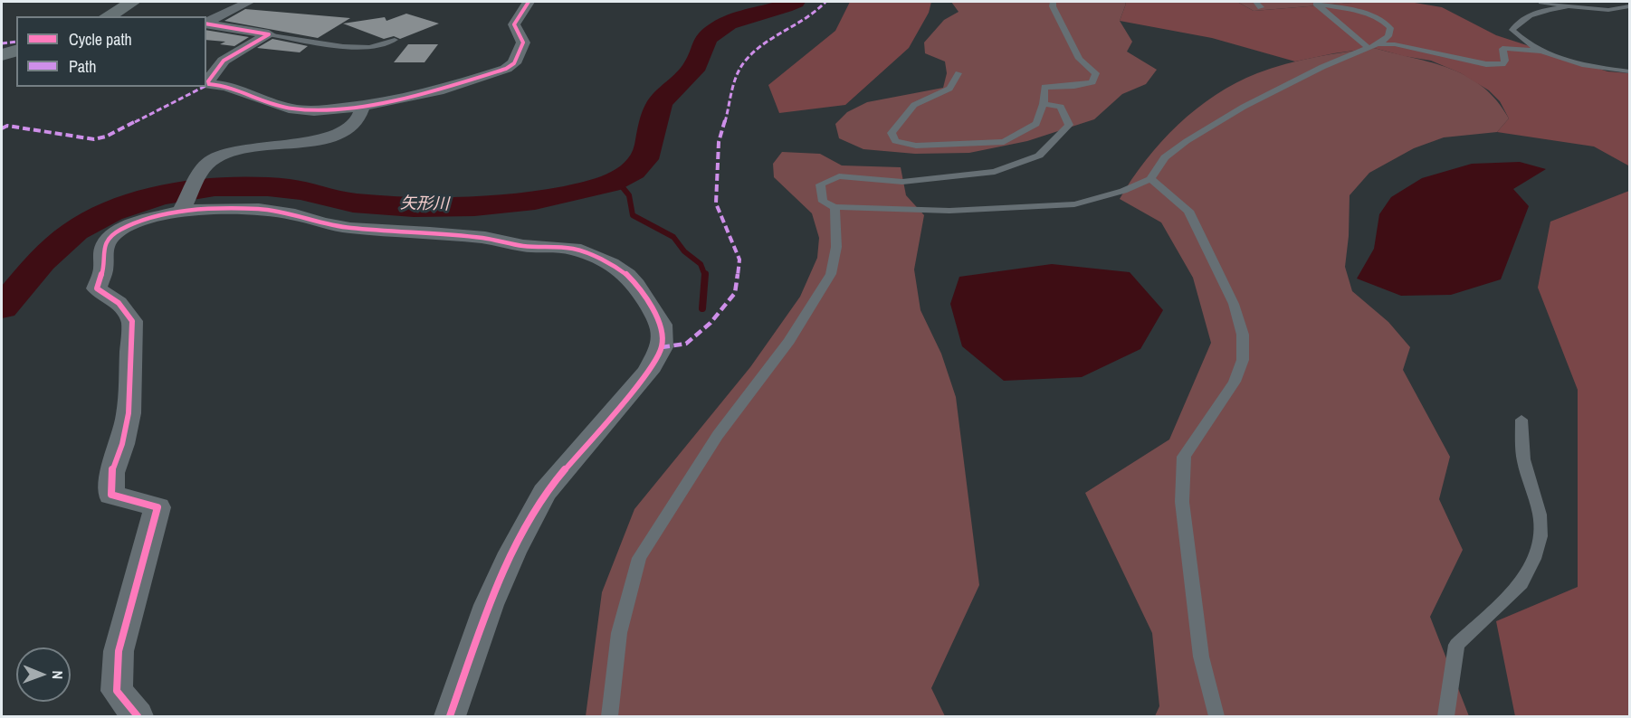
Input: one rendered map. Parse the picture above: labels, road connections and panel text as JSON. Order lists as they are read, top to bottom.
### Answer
{
  "water": ["矢形川"],
  "legend": ["Cycle path", "Path"],
  "north": "right"
}
